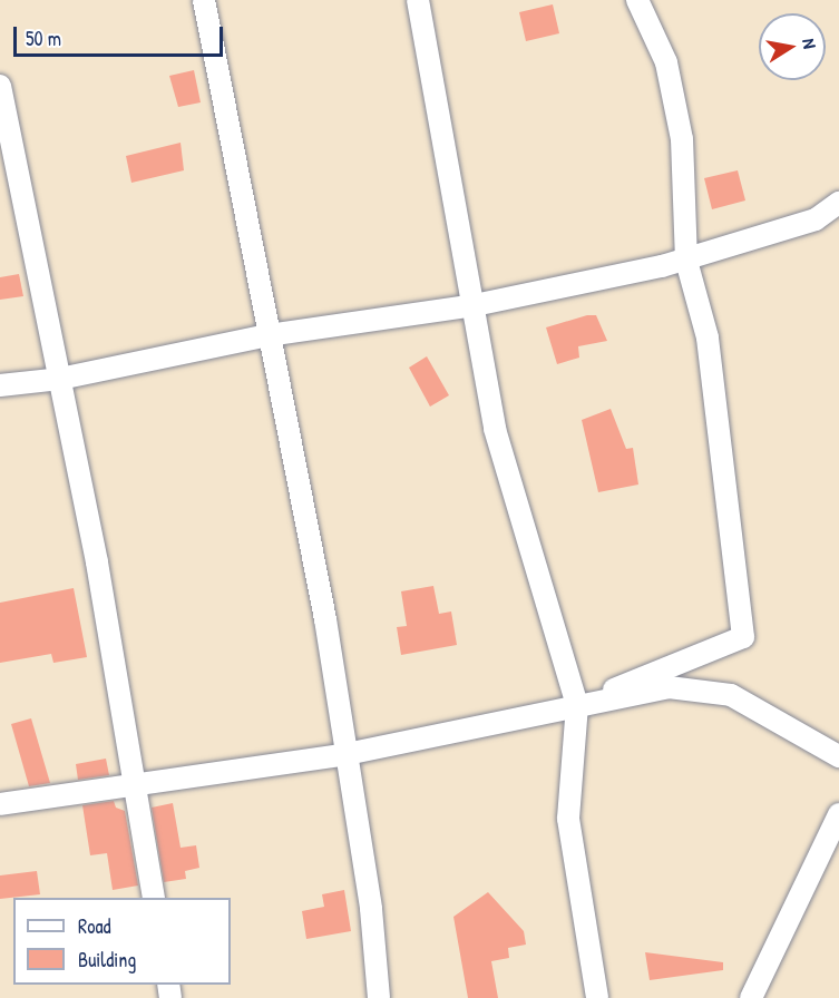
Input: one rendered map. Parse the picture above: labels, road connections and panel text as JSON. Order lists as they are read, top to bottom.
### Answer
{
  "legend": ["Road", "Building"],
  "scale_bar": "50 m",
  "north": "right"
}
